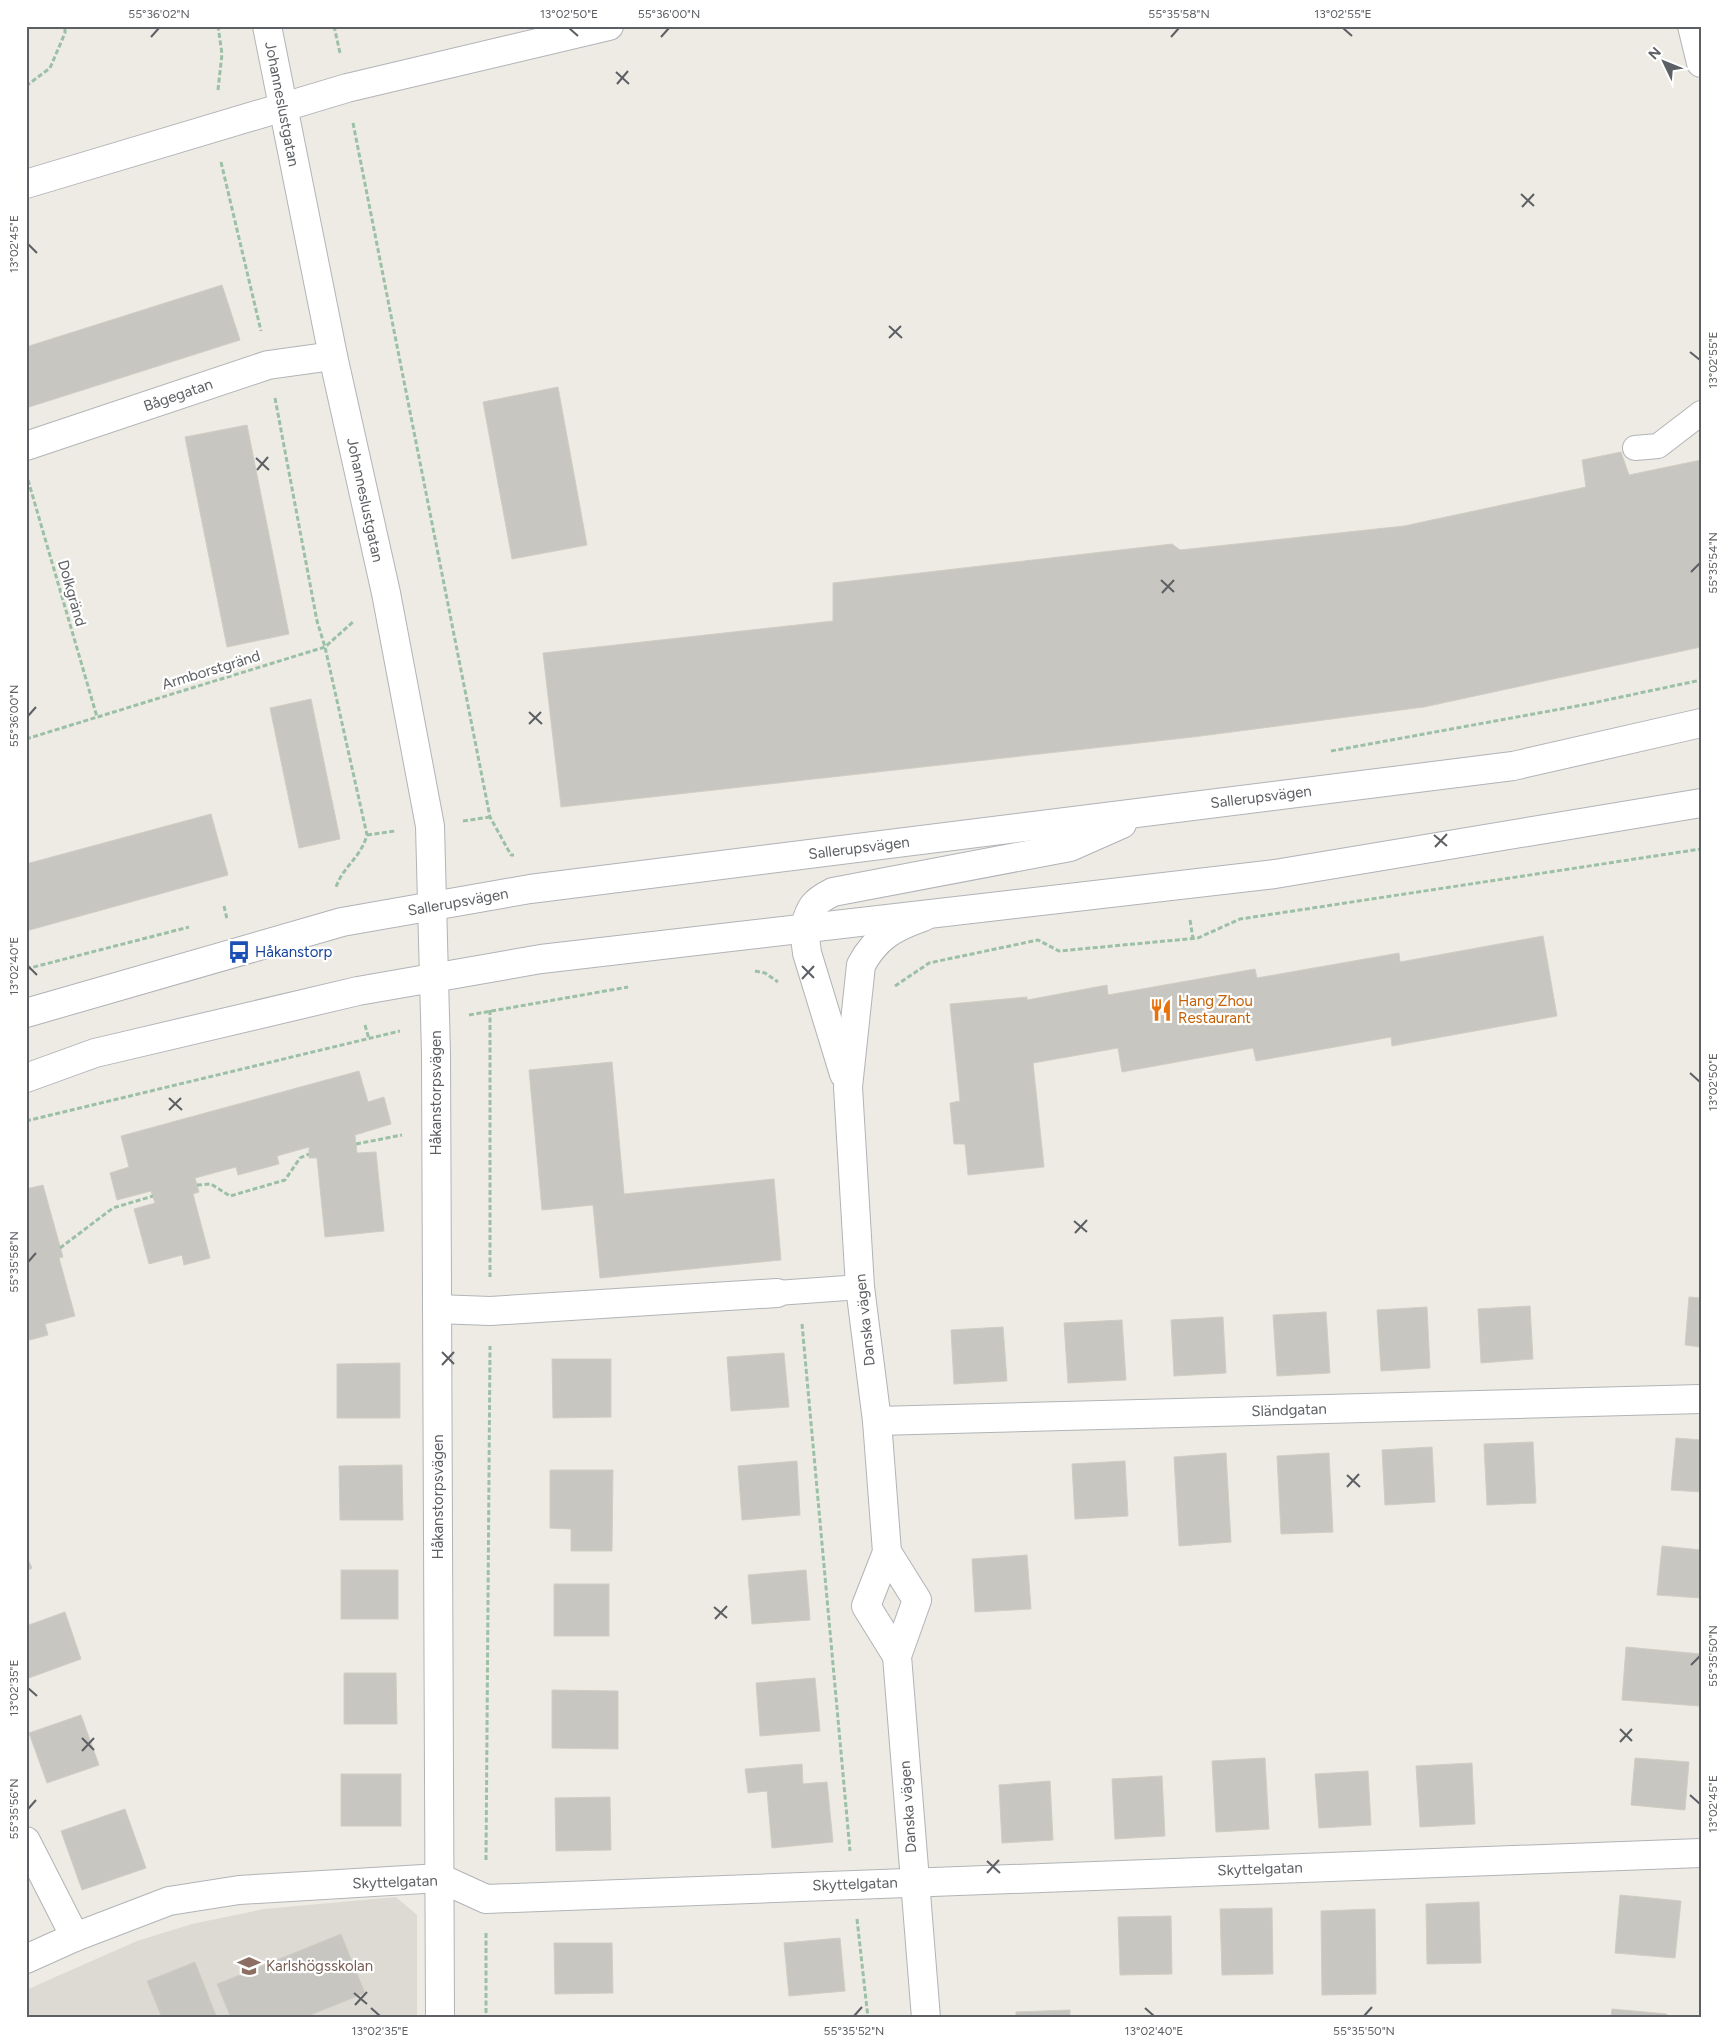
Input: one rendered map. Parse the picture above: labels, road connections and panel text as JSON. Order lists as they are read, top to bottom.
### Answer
{
  "streets": {
    "street": [
      "Johanneslustgatan",
      "Bågegatan",
      "Sallerupsvägen",
      "Håkanstorpsvägen",
      "Danska vägen",
      "Sländgatan",
      "Skyttelgatan"
    ],
    "path": ["Dolkgränd", "Armborstgränd"]
  },
  "crossings": [
    ["Johanneslustgatan", "Bågegatan"],
    ["Johanneslustgatan", "Armborstgränd"],
    ["Johanneslustgatan", "Sallerupsvägen"],
    ["Johanneslustgatan", "Håkanstorpsvägen"],
    ["Dolkgränd", "Armborstgränd"],
    ["Håkanstorpsvägen", "Skyttelgatan"],
    ["Danska vägen", "Sländgatan"],
    ["Danska vägen", "Skyttelgatan"]
  ],
  "places": {
    "bus stop": ["Håkanstorp"],
    "restaurant": ["Hang Zhou Restaurant"],
    "school or university": ["Karlshögsskolan"]
  },
  "north": "top left",
  "coordinates": [
    "55°36'02\"N",
    "13°02'50\"E",
    "55°36'00\"N",
    "55°35'58\"N",
    "13°02'55\"E",
    "13°02'45\"E",
    "55°35'54\"N",
    "13°02'40\"E",
    "55°35'50\"N",
    "13°02'35\"E",
    "55°35'56\"N",
    "55°35'52\"N"
  ]
}
